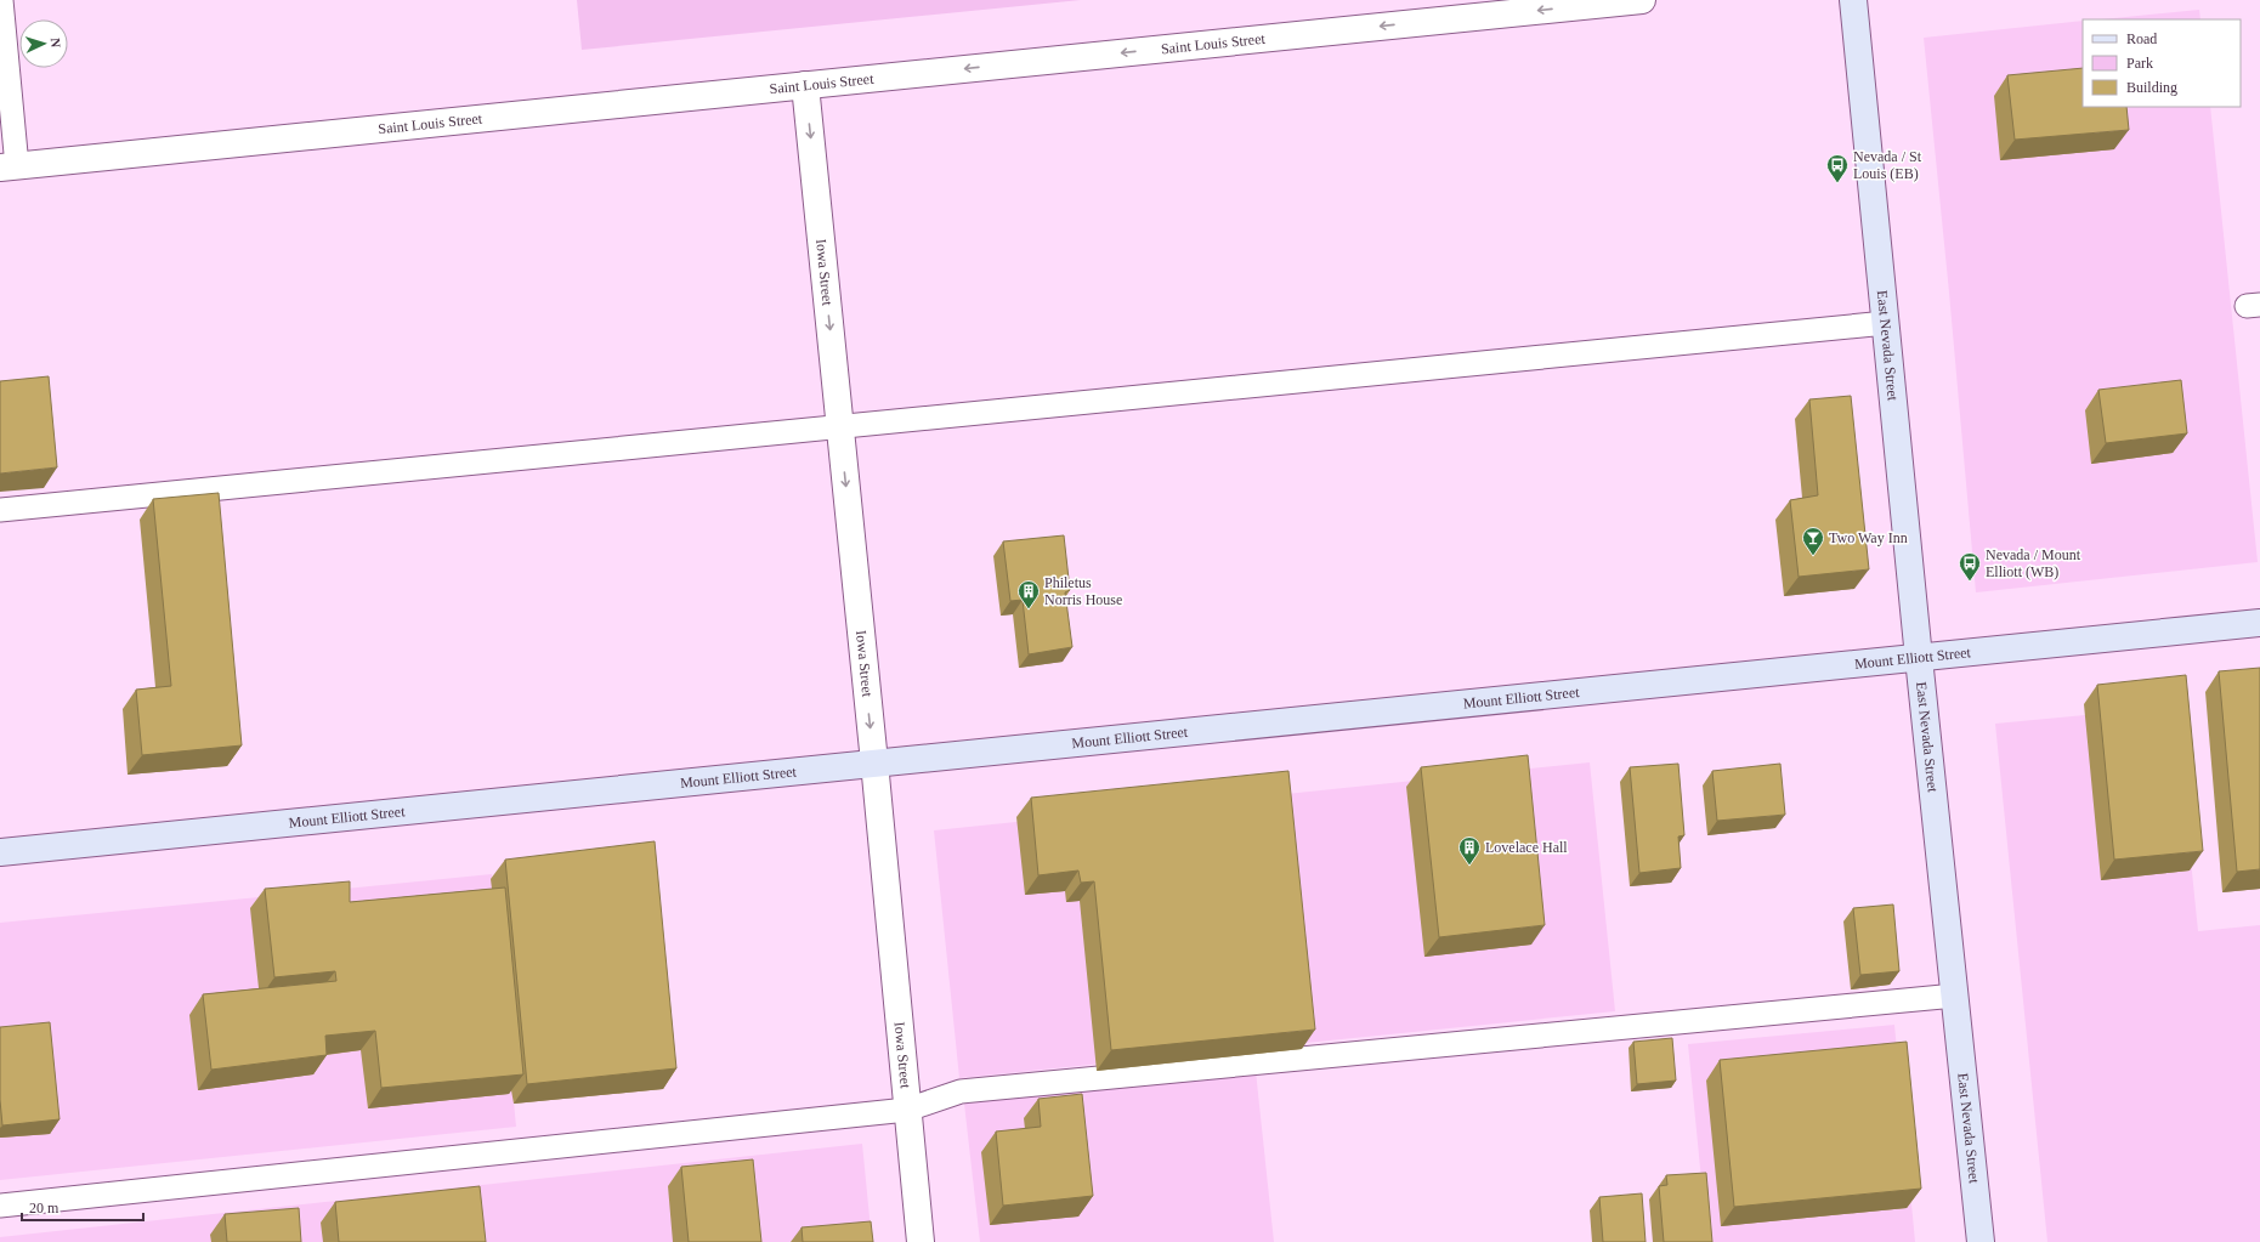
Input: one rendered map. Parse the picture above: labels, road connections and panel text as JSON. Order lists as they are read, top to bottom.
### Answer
{
  "streets": {
    "street": [
      "Saint Louis Street",
      "Iowa Street",
      "East Nevada Street",
      "Mount Elliott Street"
    ]
  },
  "crossings": [
    ["Saint Louis Street", "Iowa Street"],
    ["Iowa Street", "Mount Elliott Street"],
    ["East Nevada Street", "Mount Elliott Street"]
  ],
  "one_way": ["Saint Louis Street", "Iowa Street"],
  "places": {
    "bus stop": ["Nevada / St Louis (EB)", "Nevada / Mount Elliott (WB)"],
    "bar": ["Two Way Inn"],
    "building": ["Philetus Norris House", "Lovelace Hall"]
  },
  "legend": ["Road", "Park", "Building"],
  "scale_bar": "20 m",
  "north": "right"
}
